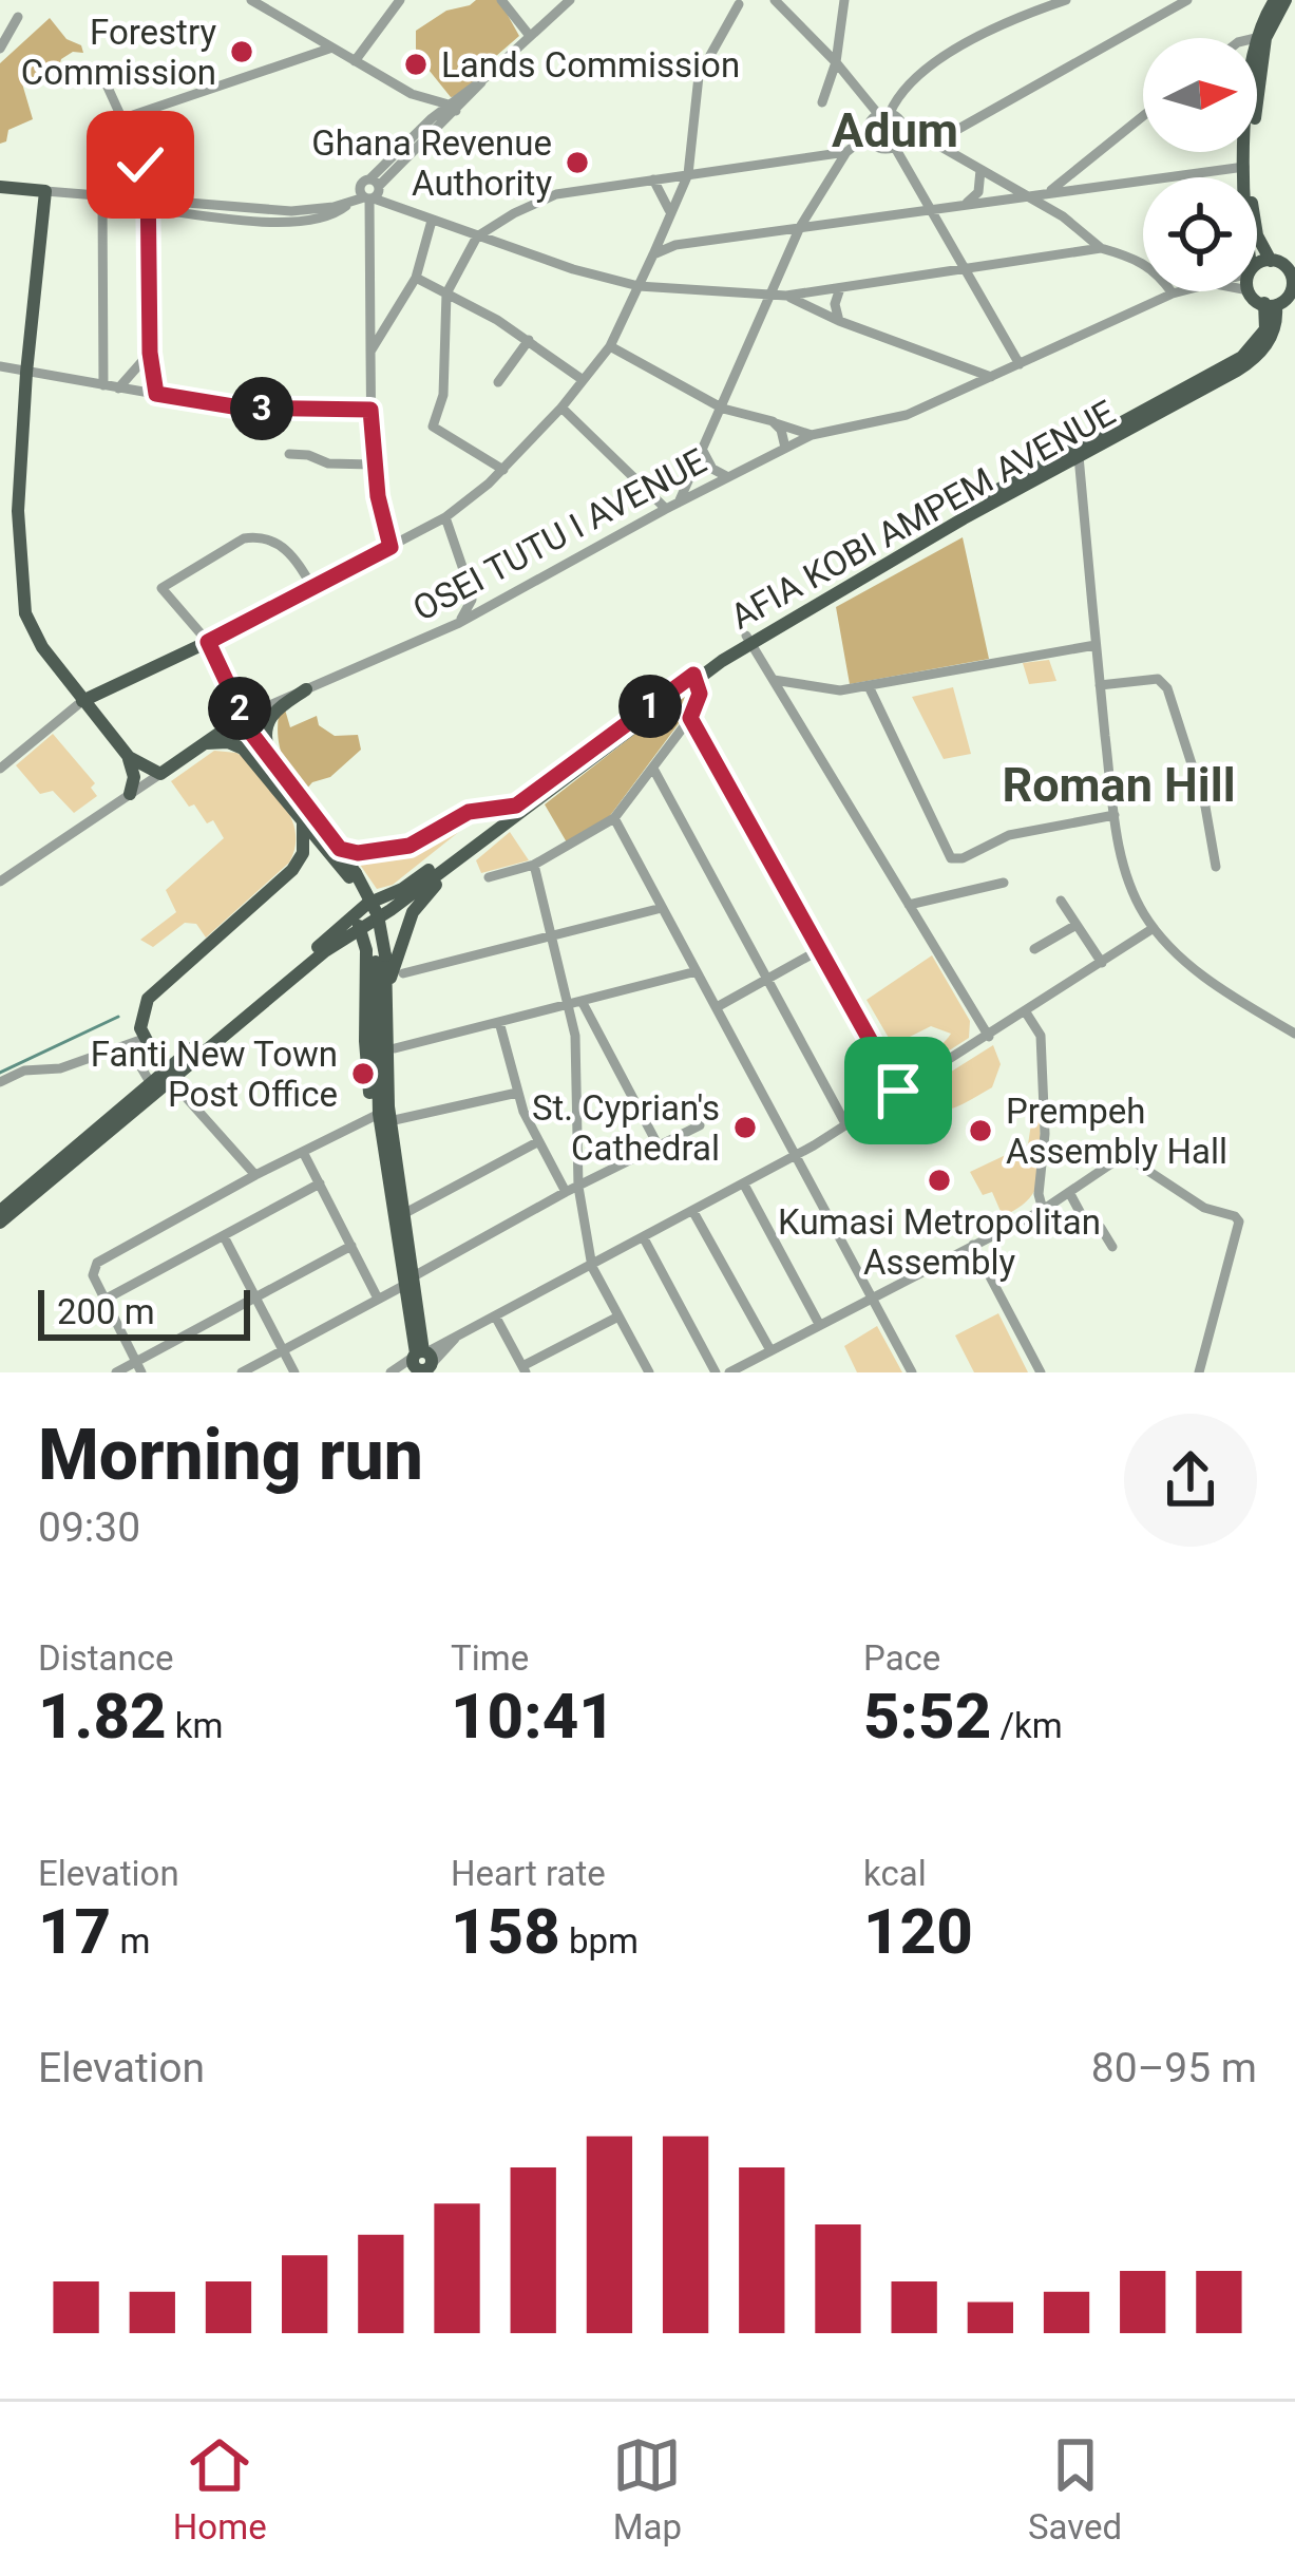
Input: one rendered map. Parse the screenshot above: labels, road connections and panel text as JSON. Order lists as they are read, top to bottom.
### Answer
{
  "streets": {
    "main road": ["AFIA KOBI AMPEM AVENUE", "OSEI TUTU I AVENUE"]
  },
  "districts": ["Adum", "Roman Hill"],
  "places": [
    "Forestry Commission",
    "Lands Commission",
    "Ghana Revenue Authority",
    "Fanti New Town Post Office",
    "St. Cyprian's Cathedral",
    "Prempeh Assembly Hall",
    "Kumasi Metropolitan Assembly"
  ],
  "scale_bar": "200 m",
  "north": "right",
  "page": {
    "pins": ["3", "1", "2"],
    "scale": "200 m",
    "heading": ["Morning run", "09:30"],
    "stats": [
      ["Distance", "1.82 km"],
      ["Time", "10:41"],
      ["Pace", "5:52 /km"],
      ["Elevation", "17 m"],
      ["Heart rate", "158 bpm"],
      ["kcal", "120"]
    ],
    "chart": ["Elevation", "80–95 m"],
    "tabs": ["Home", "Map", "Saved"]
  }
}
